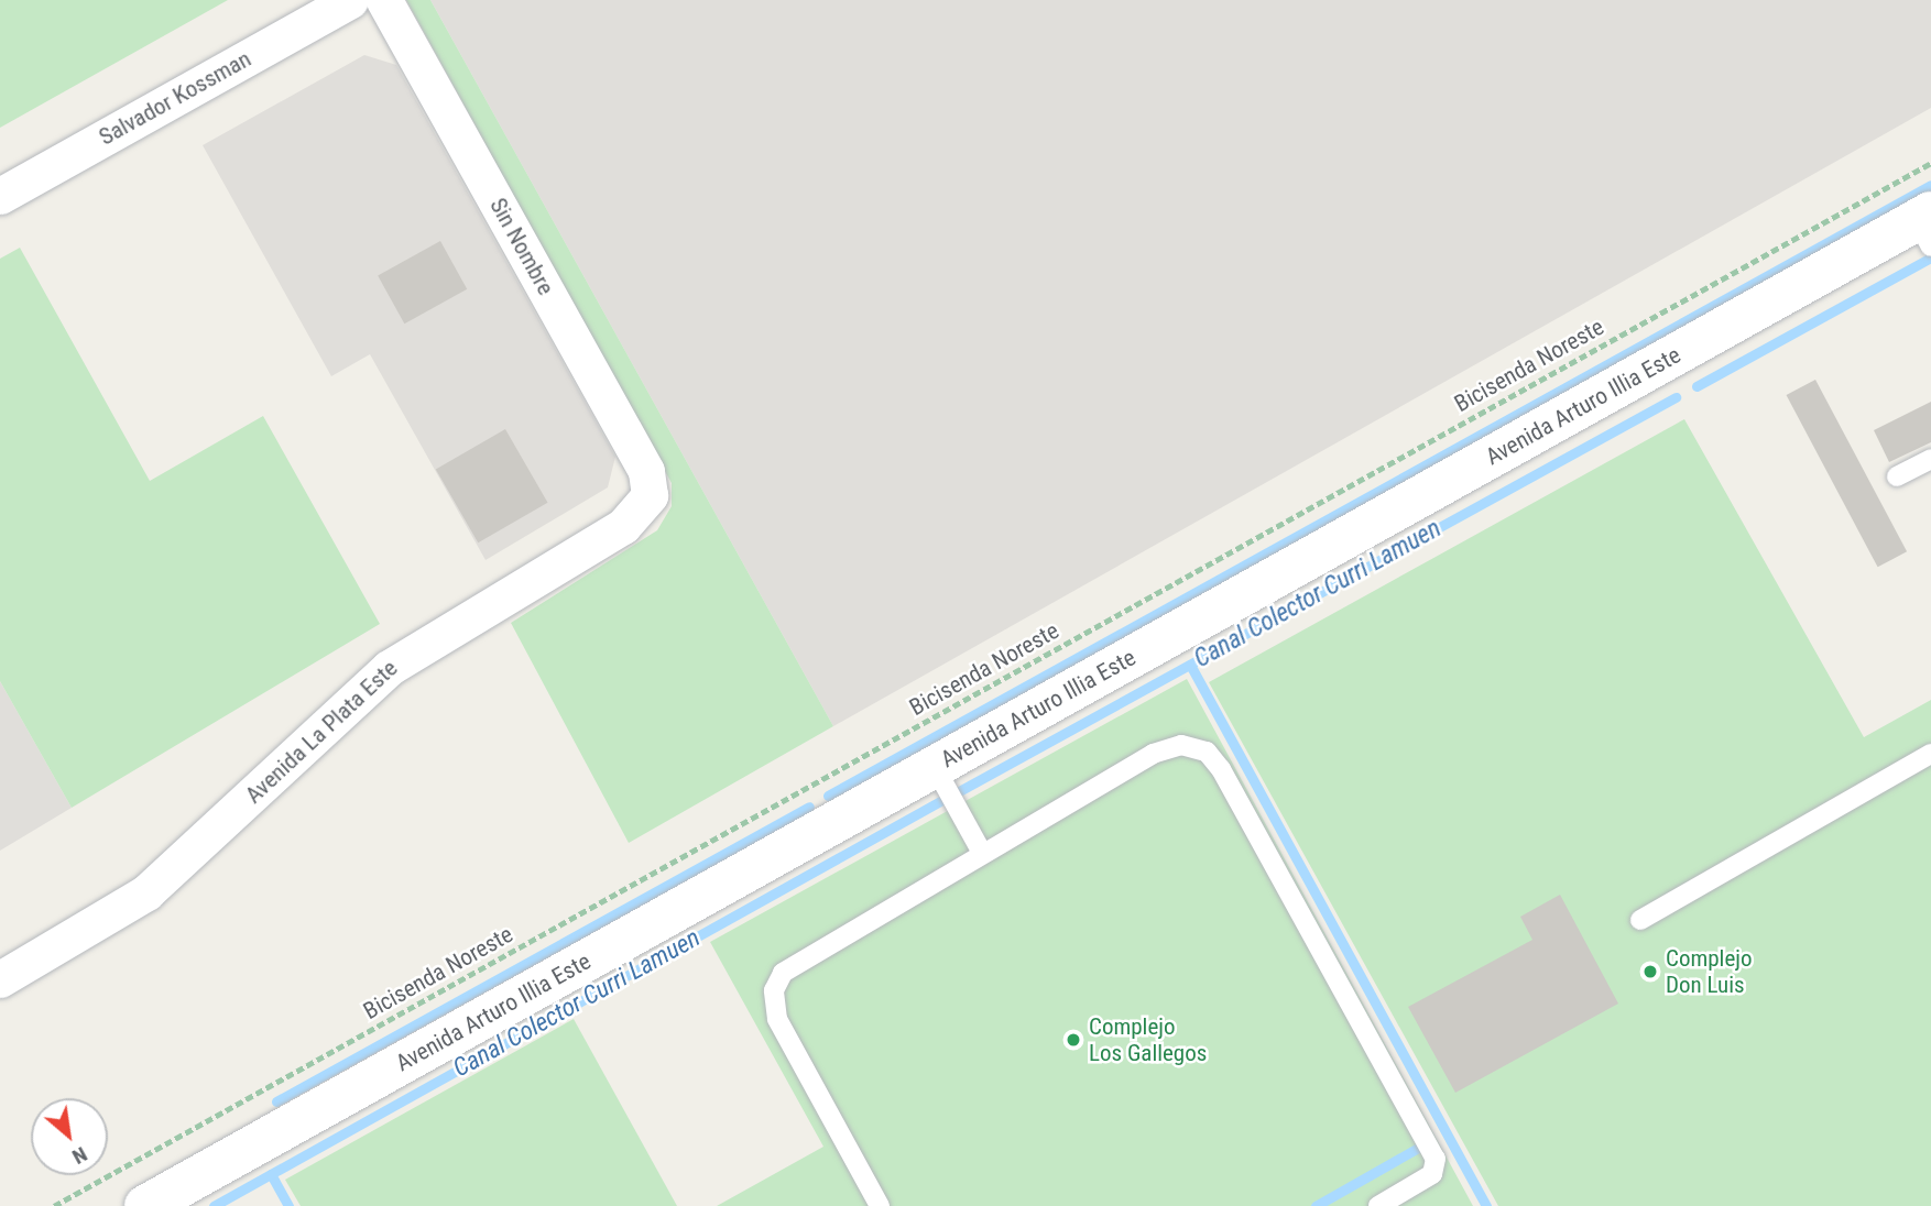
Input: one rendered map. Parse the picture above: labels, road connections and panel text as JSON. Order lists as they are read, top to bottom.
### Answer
{
  "streets": {
    "main road": ["Avenida Arturo Illia Este"],
    "street": ["Salvador Kossman", "Sin Nombre", "Avenida La Plata Este"],
    "path": ["Bicisenda Noreste"]
  },
  "crossings": [
    ["Sin Nombre", "Avenida La Plata Este"]
  ],
  "water": ["Canal Colector Curri Lamuen"],
  "places": ["Complejo Don Luis", "Complejo Los Gallegos"],
  "north": "bottom right"
}
